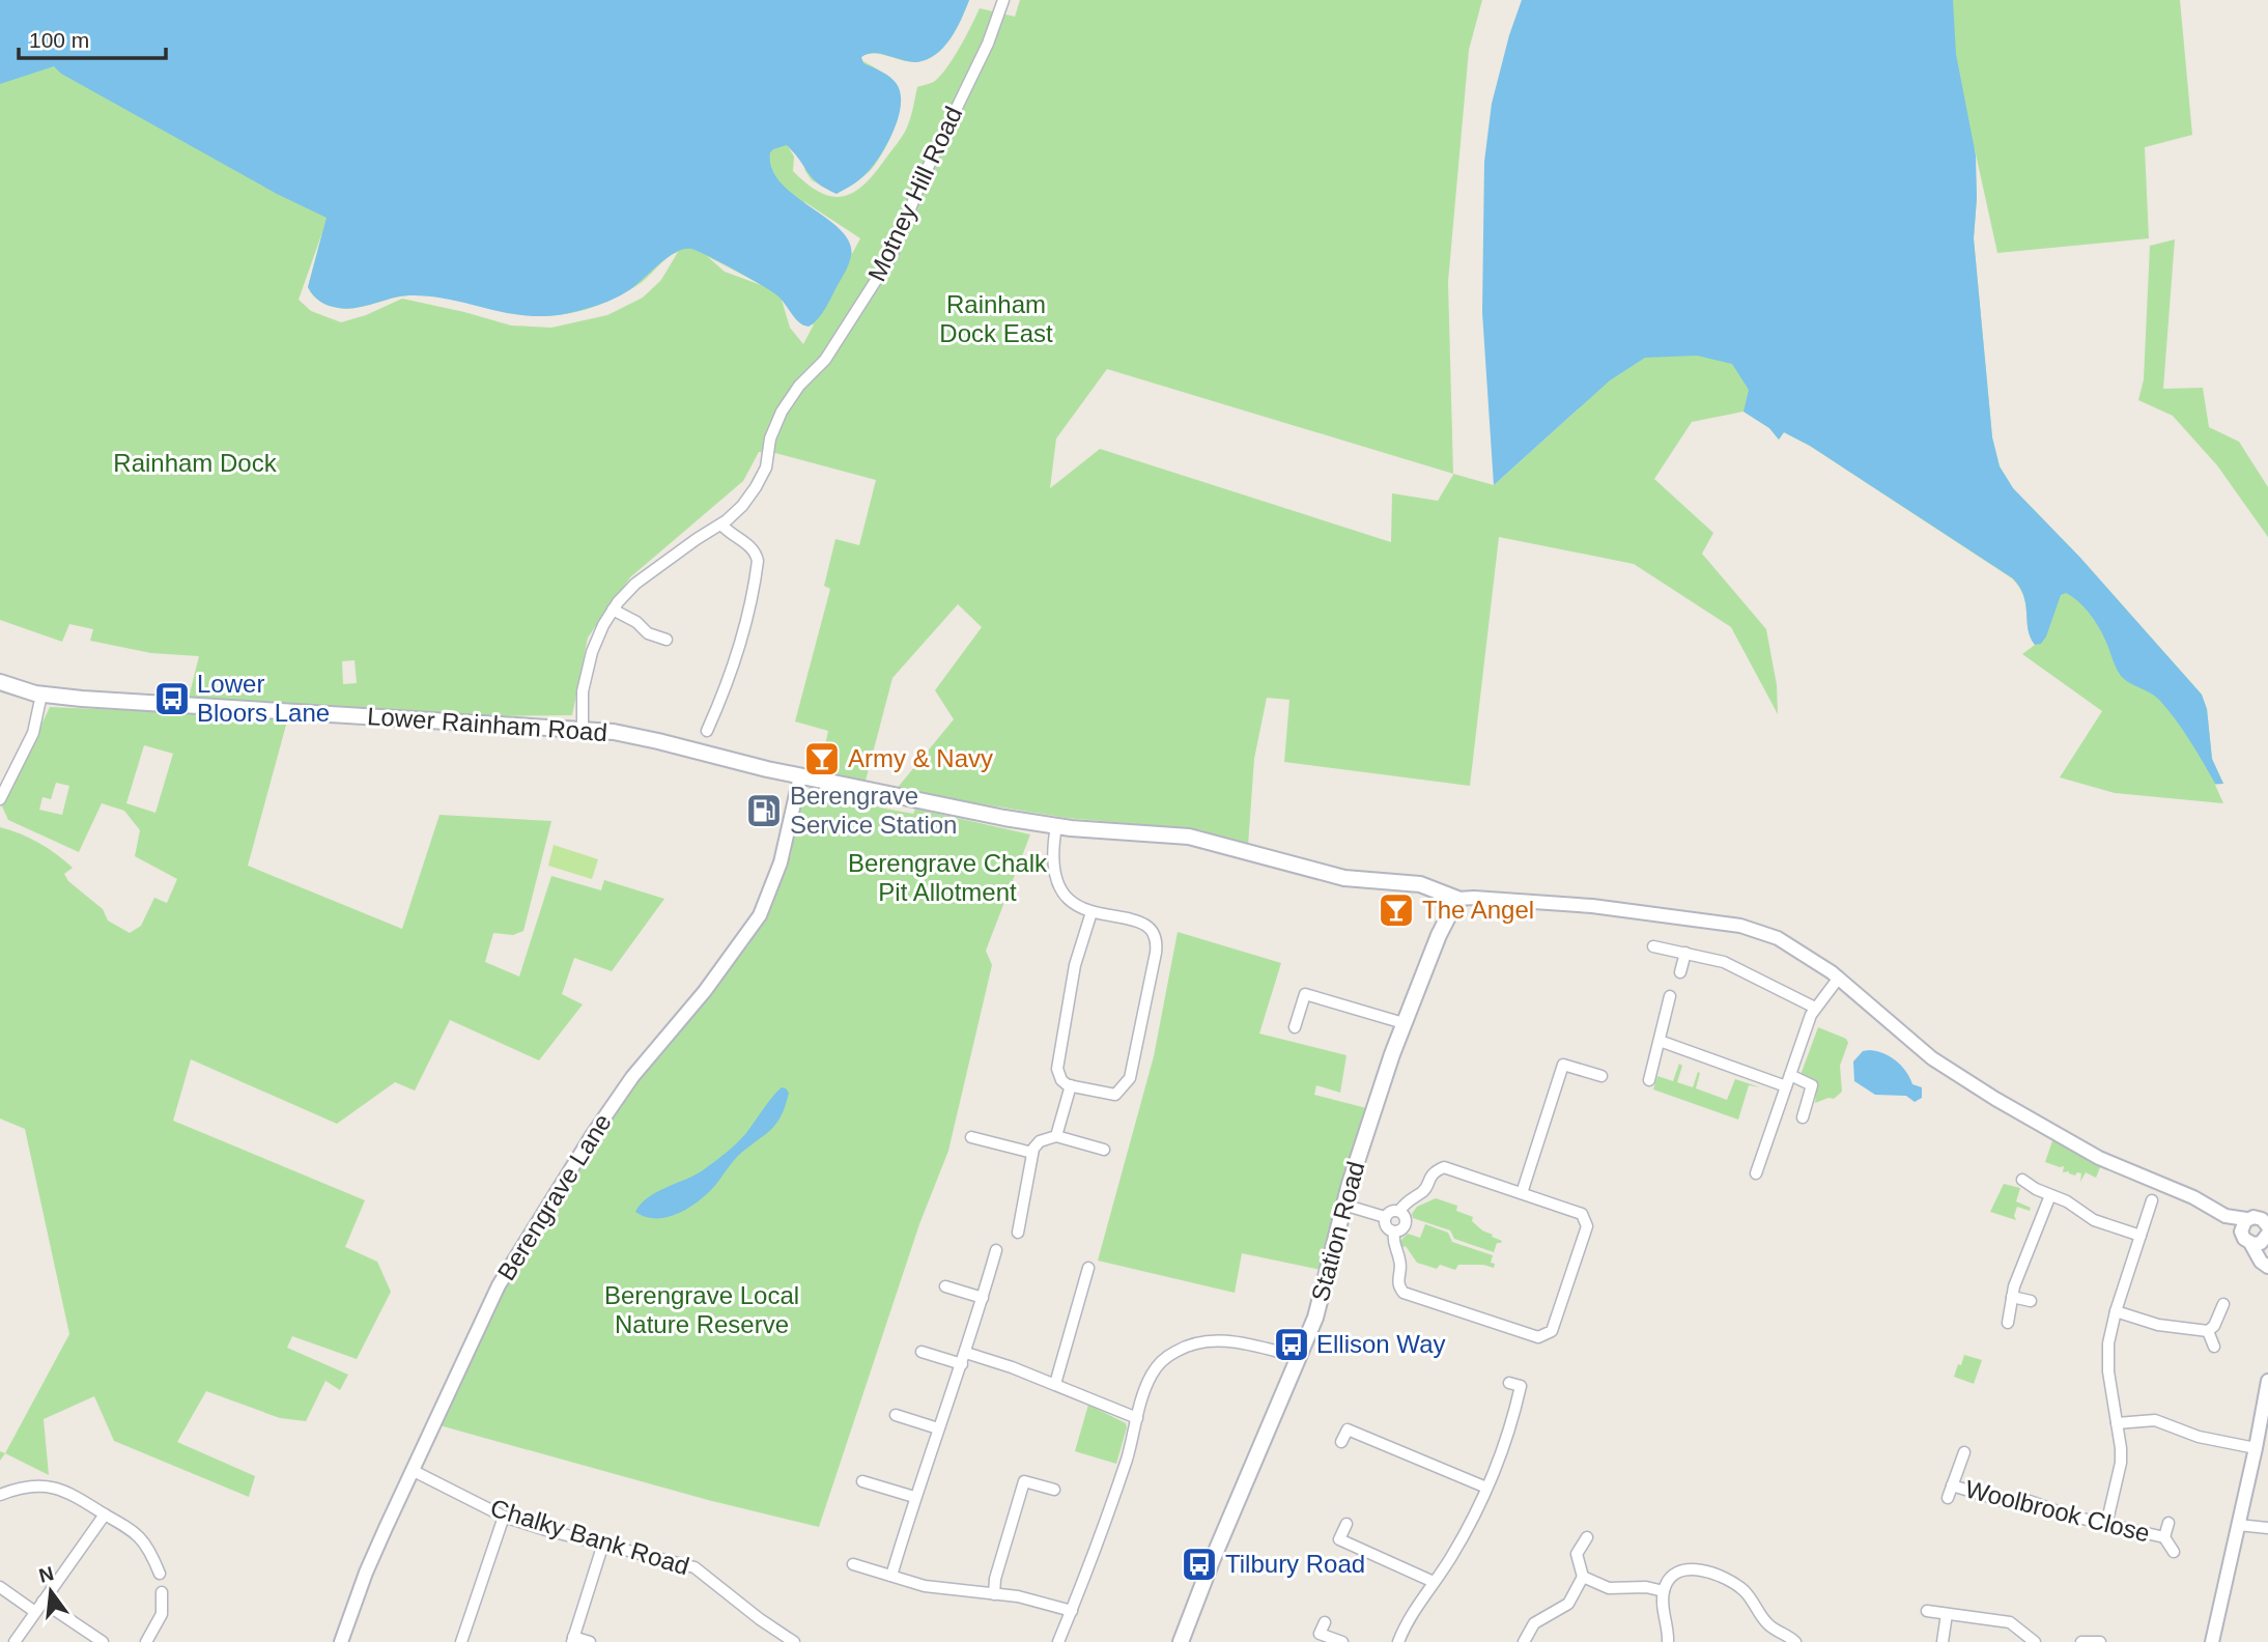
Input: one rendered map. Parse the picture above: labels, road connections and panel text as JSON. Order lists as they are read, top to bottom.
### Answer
{
  "streets": {
    "main road": ["Lower Rainham Road", "Station Road"],
    "street": [
      "Motney Hill Road",
      "Berengrave Lane",
      "Woolbrook Close",
      "Chalky Bank Road"
    ]
  },
  "crossings": [
    ["Motney Hill Road", "Lower Rainham Road"],
    ["Lower Rainham Road", "Berengrave Lane"],
    ["Lower Rainham Road", "Station Road"],
    ["Berengrave Lane", "Chalky Bank Road"]
  ],
  "parks": [
    "Rainham Dock East",
    "Rainham Dock",
    "Berengrave Chalk Pit Allotment",
    "Berengrave Local Nature Reserve"
  ],
  "places": {
    "bus stop": ["Lower Bloors Lane", "Ellison Way", "Tilbury Road"],
    "bar": ["Army & Navy", "The Angel"],
    "fuel station": ["Berengrave Service Station"]
  },
  "scale_bar": "100 m",
  "north": "top"
}
